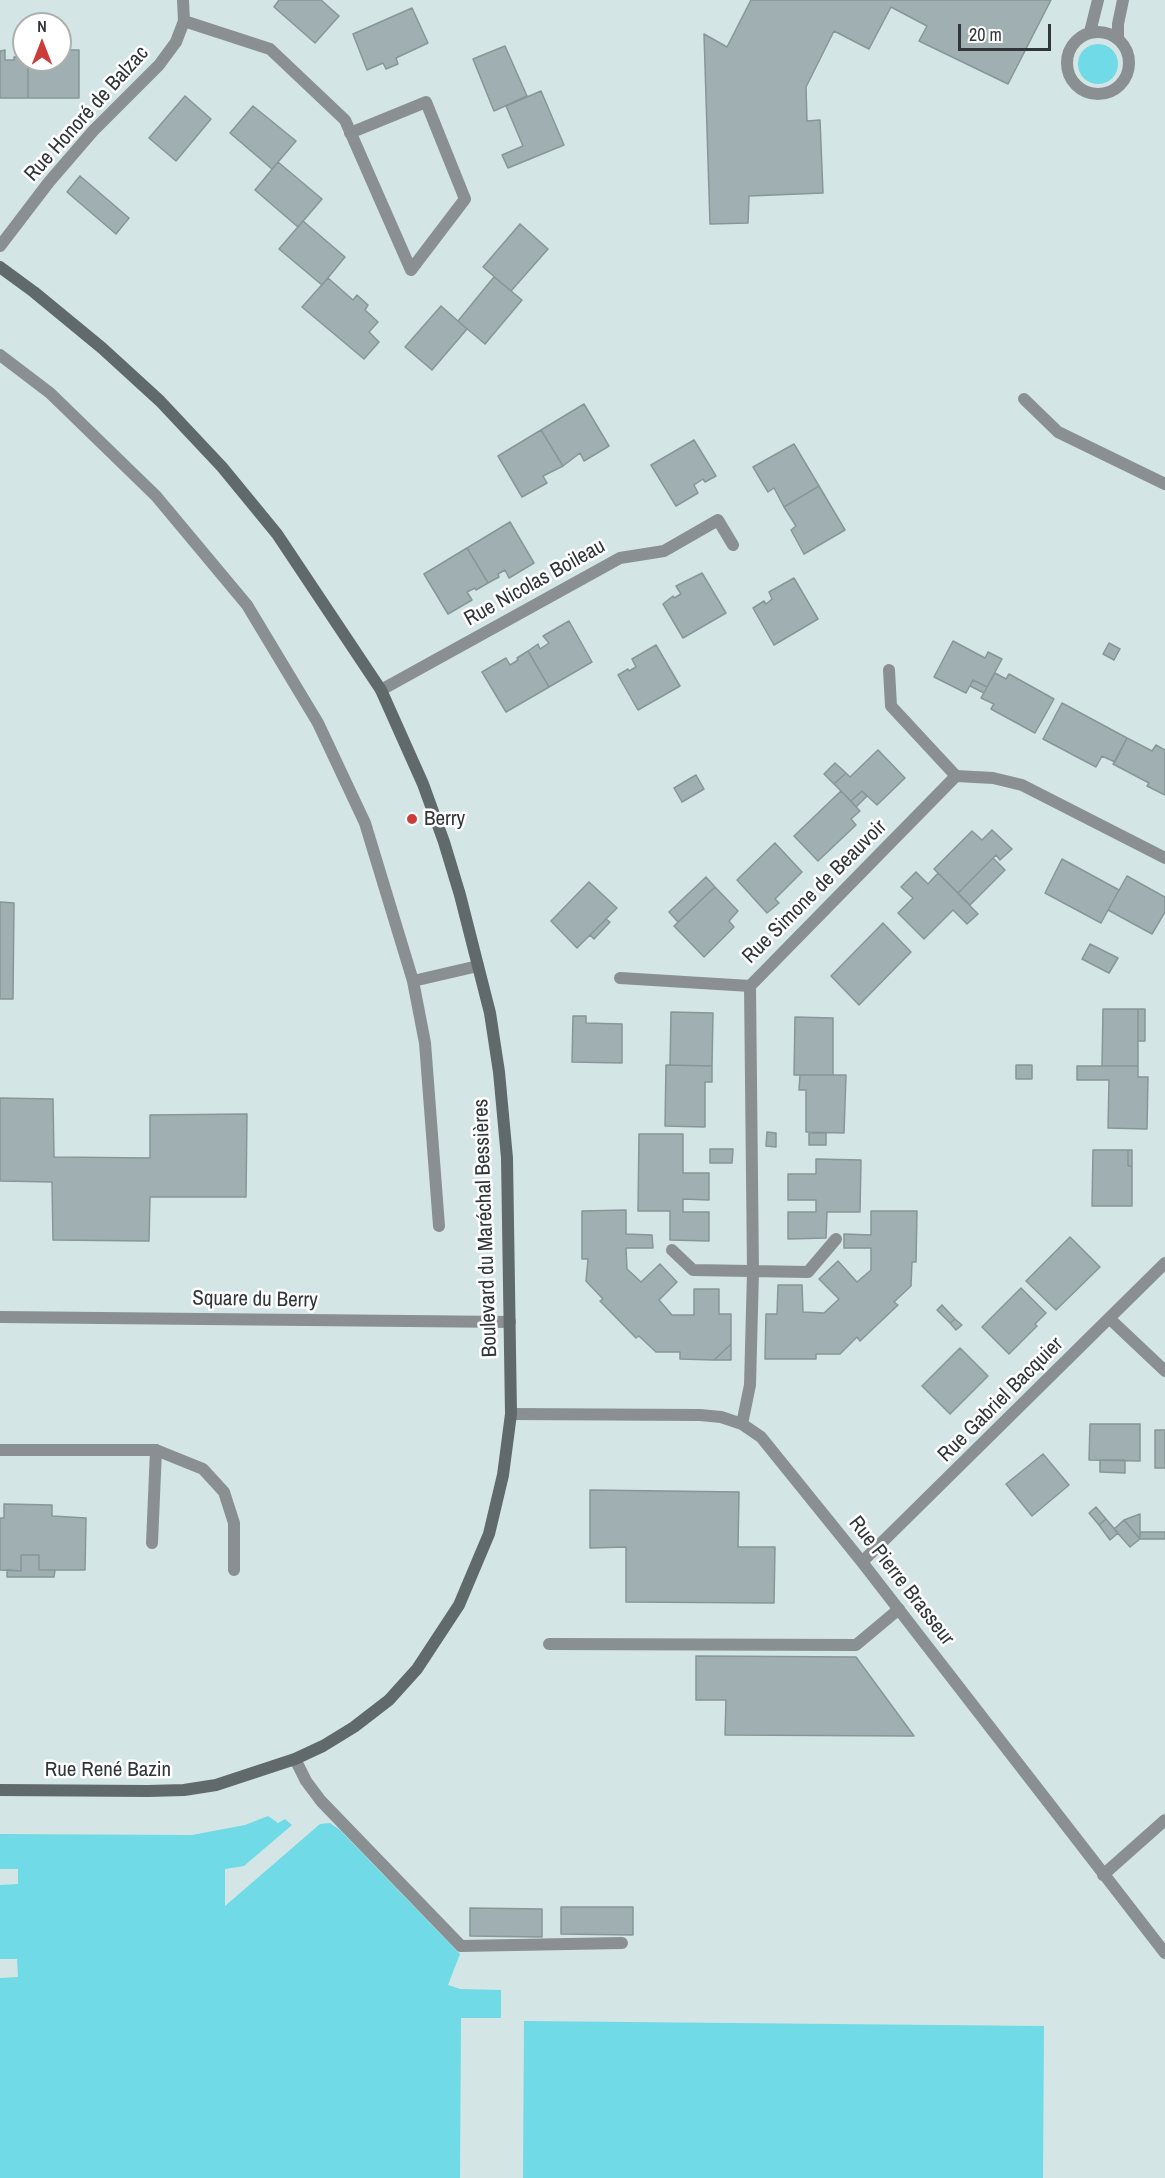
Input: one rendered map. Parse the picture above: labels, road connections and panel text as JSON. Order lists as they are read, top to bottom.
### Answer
{
  "streets": {
    "street": [
      "Rue Honoré de Balzac",
      "Rue Nicolas Boileau",
      "Rue Simone de Beauvoir",
      "Boulevard du Maréchal Bessières",
      "Square du Berry",
      "Rue Gabriel Bacquier",
      "Rue Pierre Brasseur",
      "Rue René Bazin"
    ]
  },
  "crossings": [
    ["Rue Nicolas Boileau", "Boulevard du Maréchal Bessières"],
    ["Rue Simone de Beauvoir", "Rue Pierre Brasseur"],
    ["Boulevard du Maréchal Bessières", "Square du Berry"],
    ["Boulevard du Maréchal Bessières", "Rue Pierre Brasseur"],
    ["Boulevard du Maréchal Bessières", "Rue René Bazin"],
    ["Rue Gabriel Bacquier", "Rue Pierre Brasseur"]
  ],
  "places": ["Berry"],
  "scale_bar": "20 m",
  "north": "top"
}
